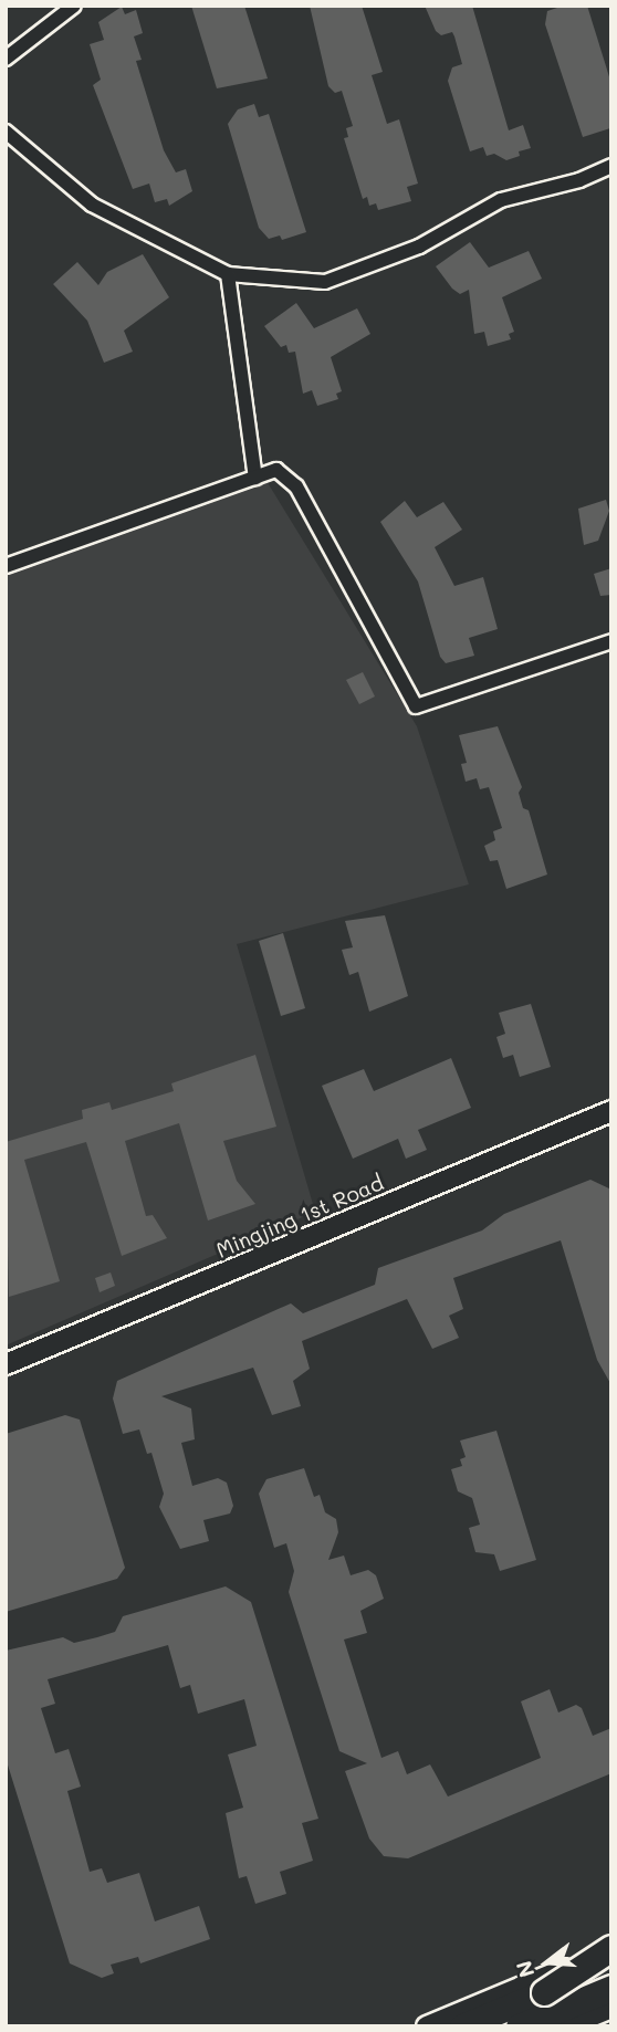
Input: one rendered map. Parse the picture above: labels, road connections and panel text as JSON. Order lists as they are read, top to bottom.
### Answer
{
  "streets": {
    "street": ["Mingjing 1st Road"]
  },
  "north": "left"
}
